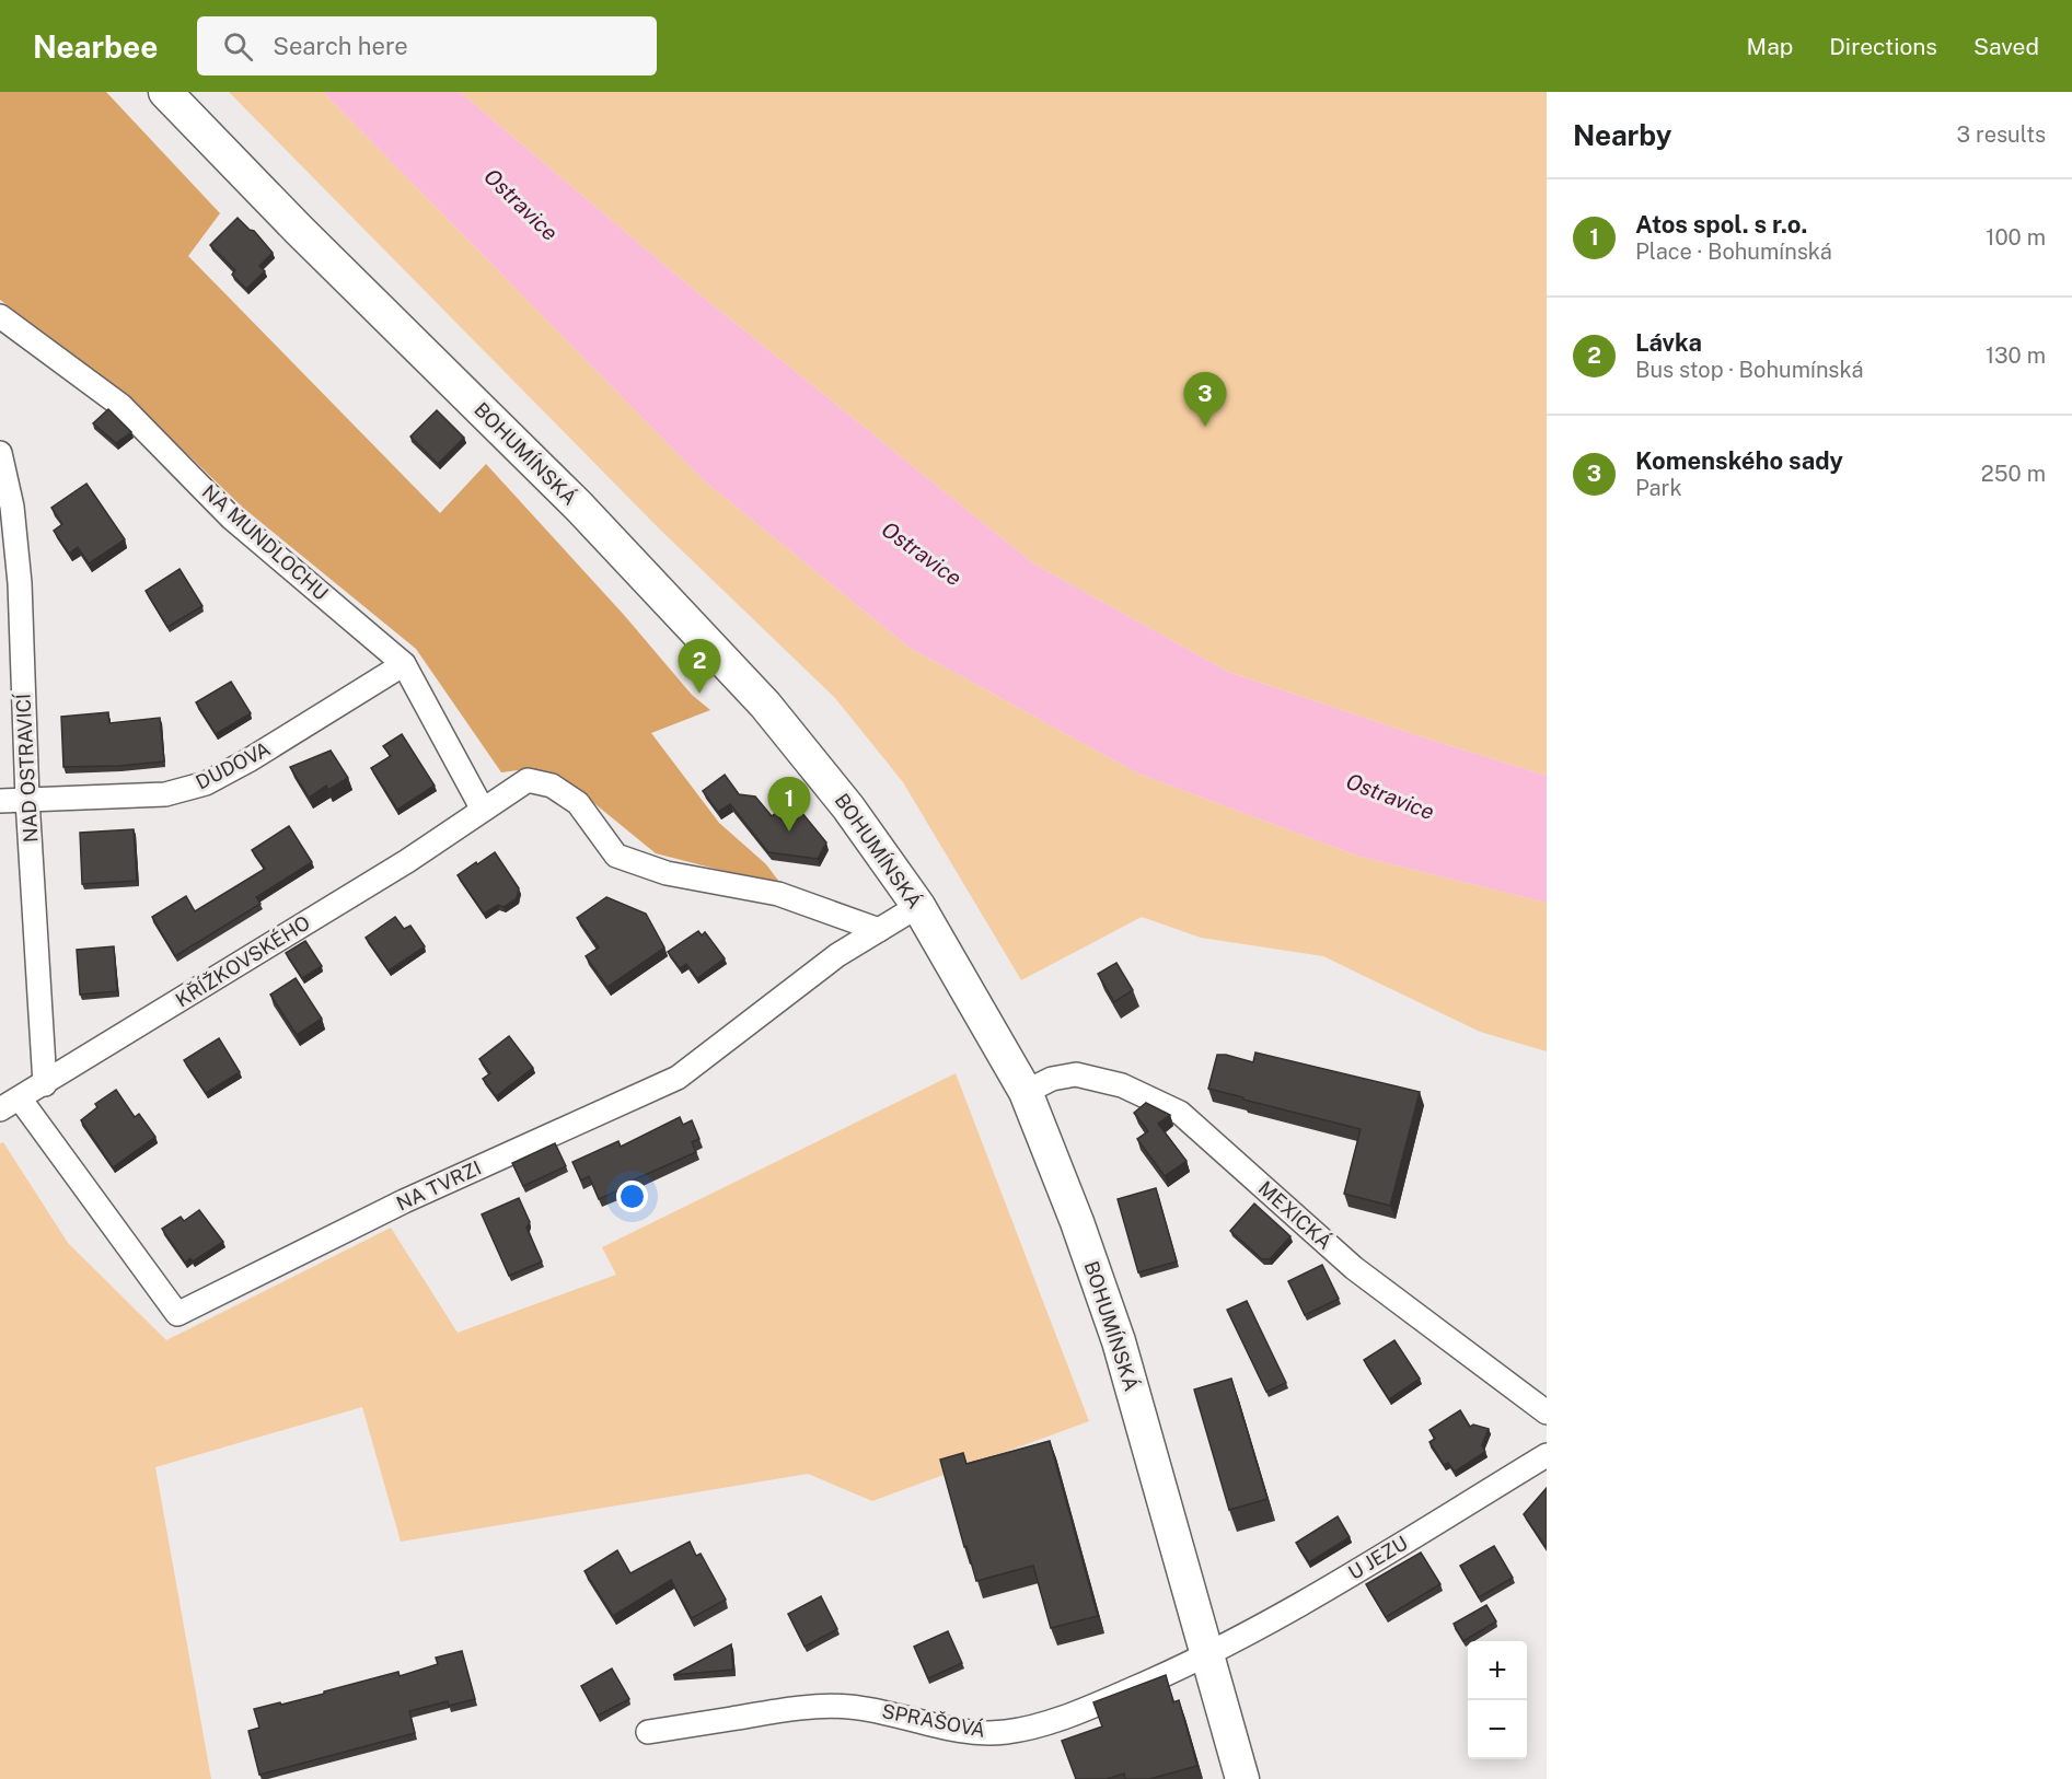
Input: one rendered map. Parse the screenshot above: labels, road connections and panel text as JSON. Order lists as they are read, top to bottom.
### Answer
{
  "streets": {
    "main road": ["BOHUMÍNSKÁ"],
    "street": [
      "NA MUNDLOCHU",
      "DUDOVA",
      "NAD OSTRAVICÍ",
      "KŘÍŽKOVSKÉHO",
      "NA TVRZI",
      "MEXICKÁ",
      "U JEZU",
      "SPRAŠOVÁ"
    ]
  },
  "crossings": [
    ["BOHUMÍNSKÁ", "NA TVRZI"],
    ["BOHUMÍNSKÁ", "MEXICKÁ"],
    ["BOHUMÍNSKÁ", "U JEZU"],
    ["BOHUMÍNSKÁ", "SPRAŠOVÁ"],
    ["NA MUNDLOCHU", "DUDOVA"],
    ["NA MUNDLOCHU", "KŘÍŽKOVSKÉHO"],
    ["DUDOVA", "NAD OSTRAVICÍ"],
    ["NAD OSTRAVICÍ", "KŘÍŽKOVSKÉHO"],
    ["KŘÍŽKOVSKÉHO", "NA TVRZI"],
    ["U JEZU", "SPRAŠOVÁ"]
  ],
  "water": ["Ostravice"],
  "page": {
    "header": "Nearbee",
    "search": "Search here",
    "nav": ["Map", "Directions", "Saved"],
    "heading": ["Nearby", "3 results"],
    "list": [
      {
        "mark": "1",
        "name": "Atos spol. s r.o.",
        "note": "Place · Bohumínská",
        "value": "100 m"
      },
      {
        "mark": "2",
        "name": "Lávka",
        "note": "Bus stop · Bohumínská",
        "value": "130 m"
      },
      {
        "mark": "3",
        "name": "Komenského sady",
        "note": "Park",
        "value": "250 m"
      }
    ],
    "pins": ["3", "2", "1"],
    "map_buttons": ["+", "−"]
  }
}
